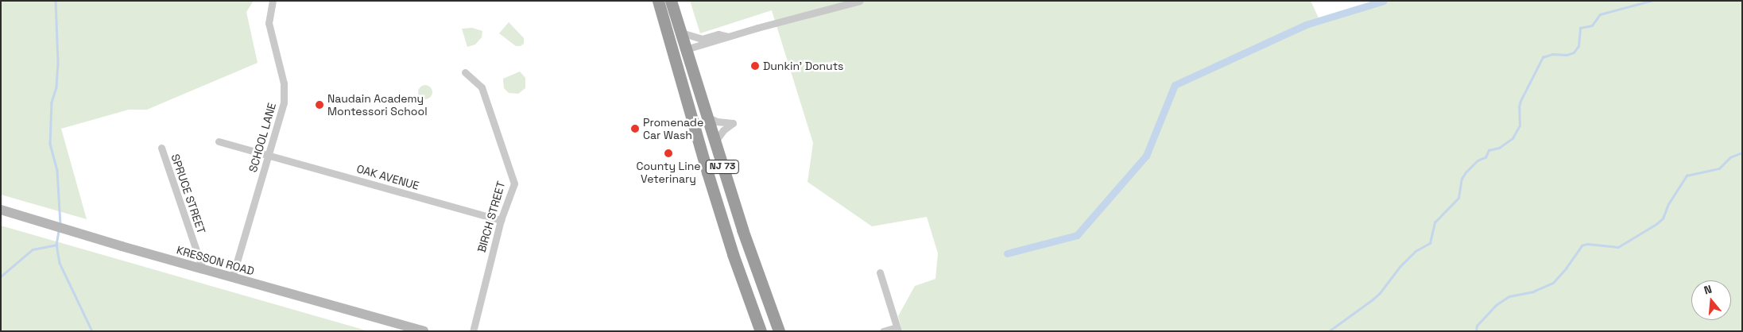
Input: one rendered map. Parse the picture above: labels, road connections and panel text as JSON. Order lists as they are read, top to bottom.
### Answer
{
  "streets": {
    "highway": ["NJ 73"],
    "main road": ["KRESSON ROAD"],
    "street": [
      "SCHOOL LANE",
      "OAK AVENUE",
      "SPRUCE STREET",
      "BIRCH STREET"
    ]
  },
  "crossings": [
    ["SCHOOL LANE", "OAK AVENUE"],
    ["SCHOOL LANE", "KRESSON ROAD"],
    ["OAK AVENUE", "BIRCH STREET"],
    ["SPRUCE STREET", "KRESSON ROAD"]
  ],
  "places": [
    "Dunkin' Donuts",
    "Naudain Academy Montessori School",
    "Promenade Car Wash",
    "County Line Veterinary"
  ],
  "north": "top"
}
